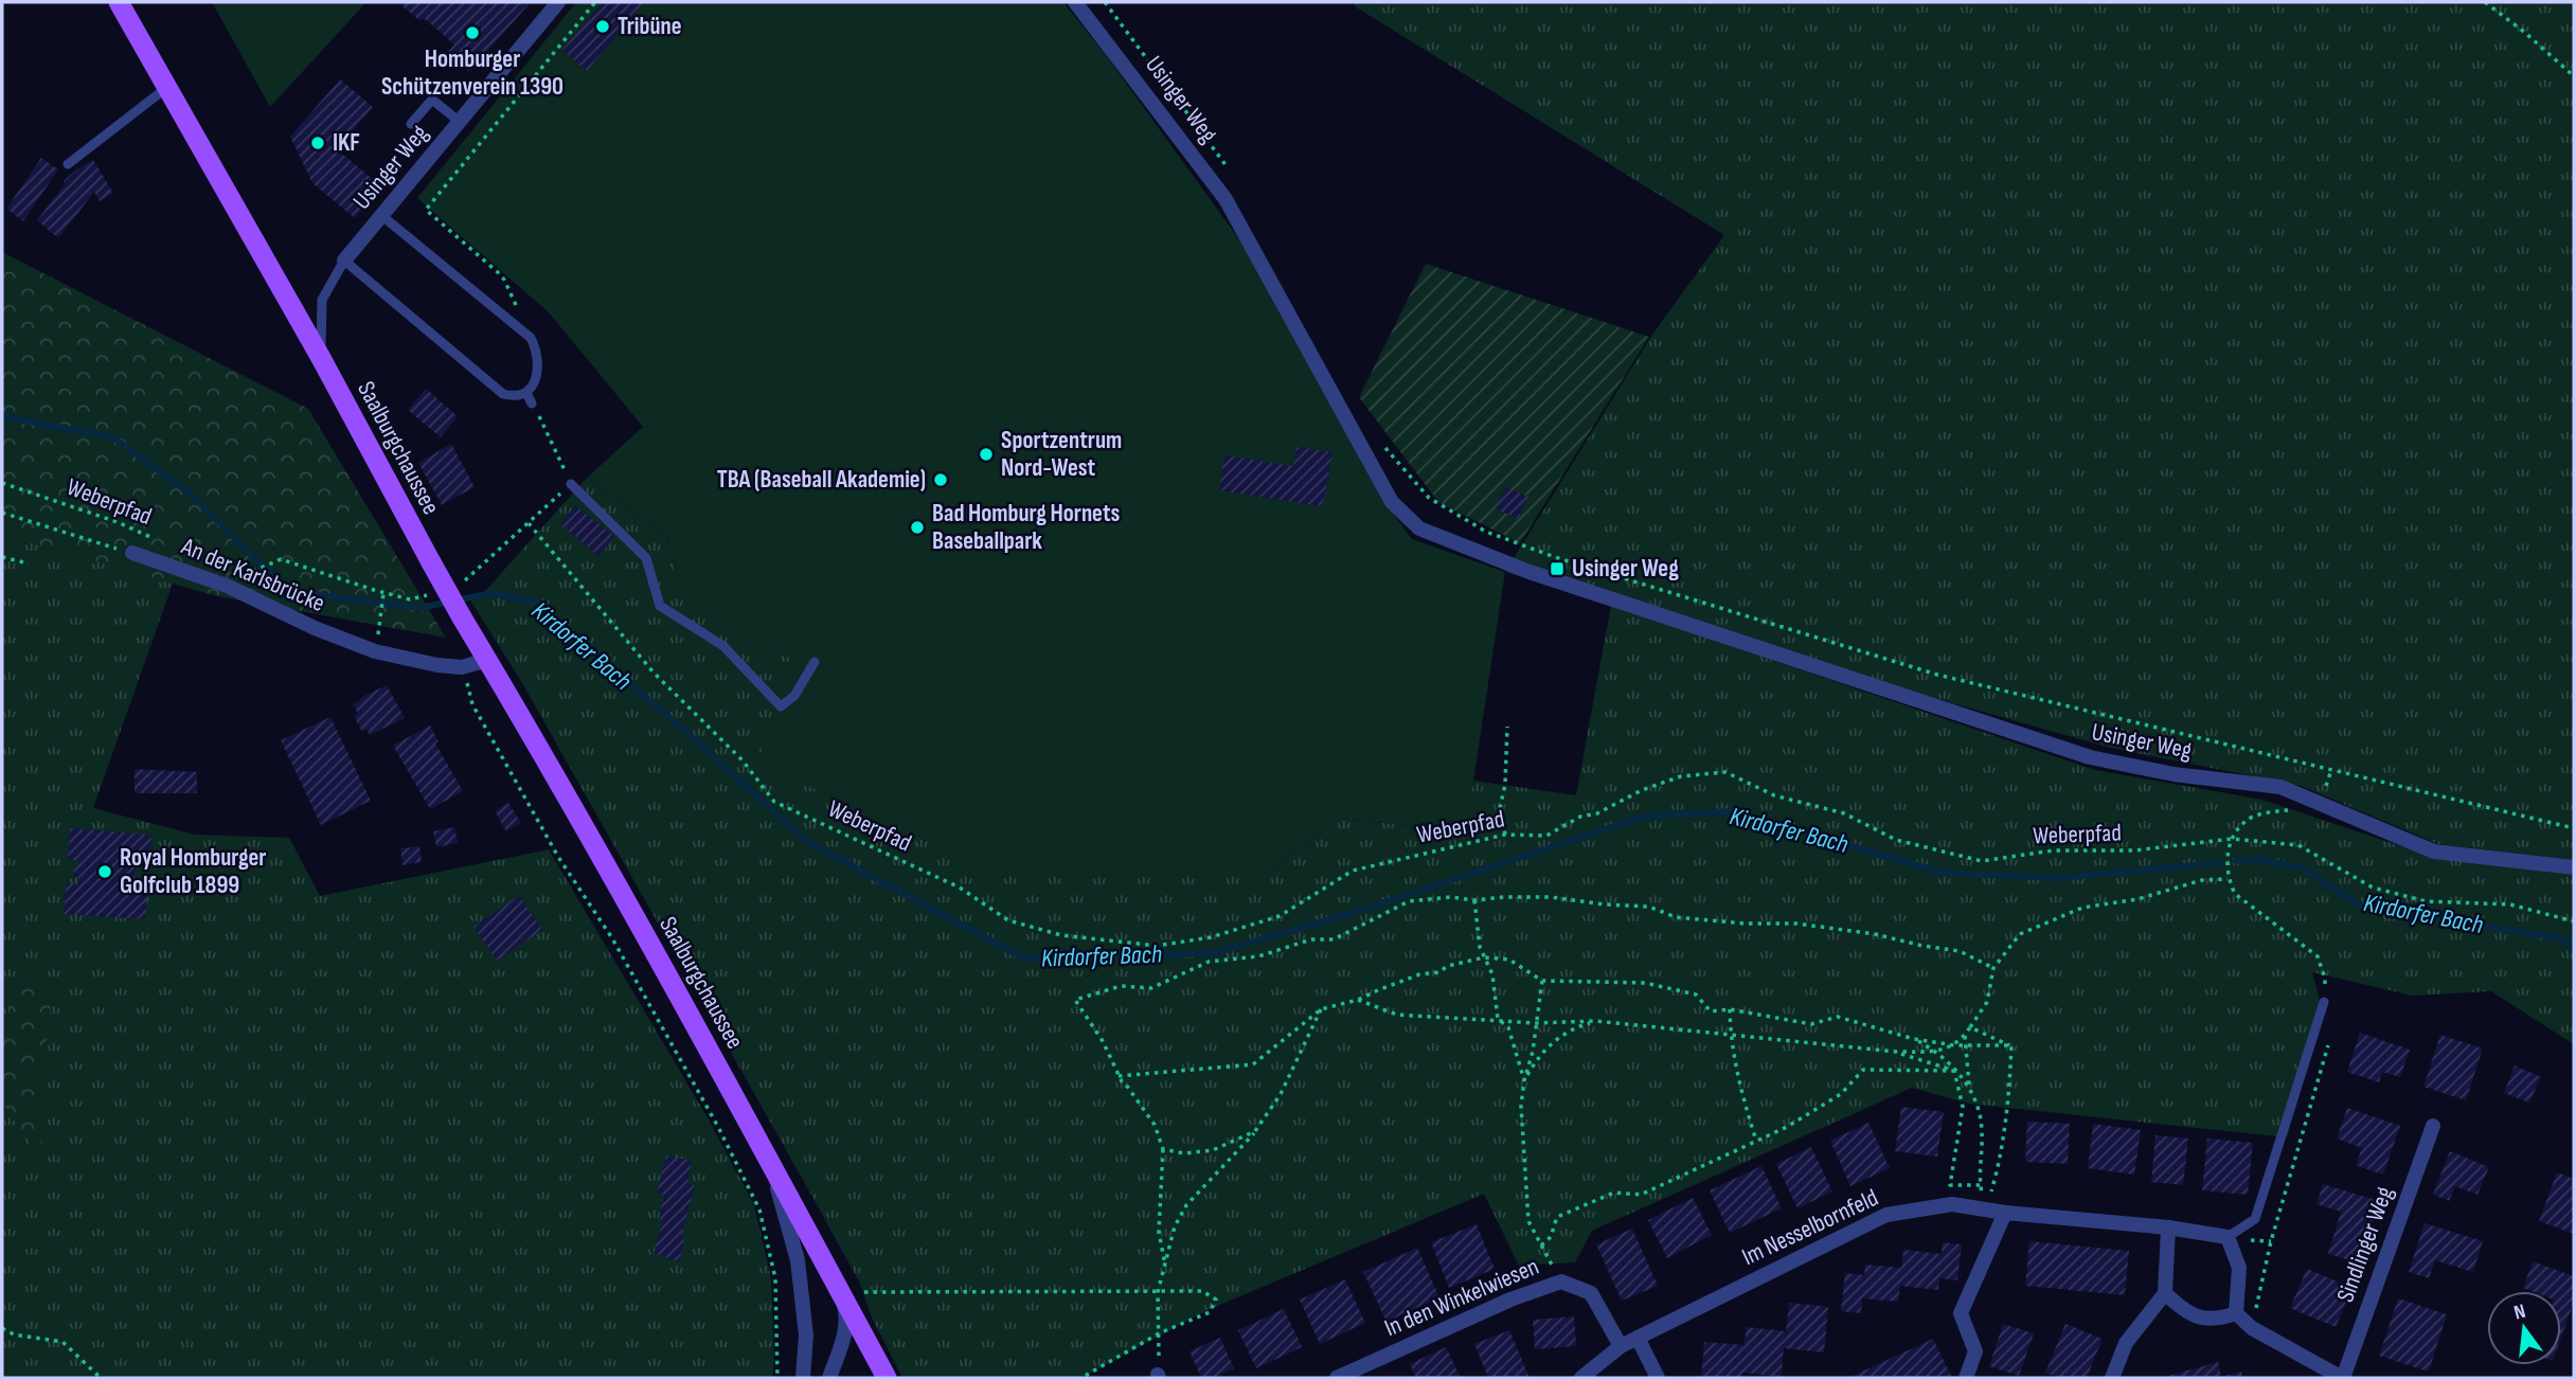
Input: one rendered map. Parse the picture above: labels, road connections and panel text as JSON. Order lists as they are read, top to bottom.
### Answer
{
  "streets": {
    "main road": ["Saalburgchaussee"],
    "street": [
      "Usinger Weg",
      "An der Karlsbrücke",
      "Im Nesselbornfeld",
      "Sindlinger Weg",
      "In den Winkelwiesen"
    ],
    "path": ["Weberpfad"]
  },
  "crossings": [
    ["Saalburgchaussee", "An der Karlsbrücke"],
    ["Im Nesselbornfeld", "In den Winkelwiesen"]
  ],
  "water": ["Kirdorfer Bach"],
  "places": {
    "other": [
      "Tribüne",
      "Homburger Schützenverein 1390",
      "IKF",
      "Sportzentrum Nord-West",
      "TBA (Baseball Akademie)",
      "Bad Homburg Hornets Baseballpark",
      "Royal Homburger Golfclub 1899"
    ],
    "transit": ["Usinger Weg"]
  },
  "north": "top"
}
